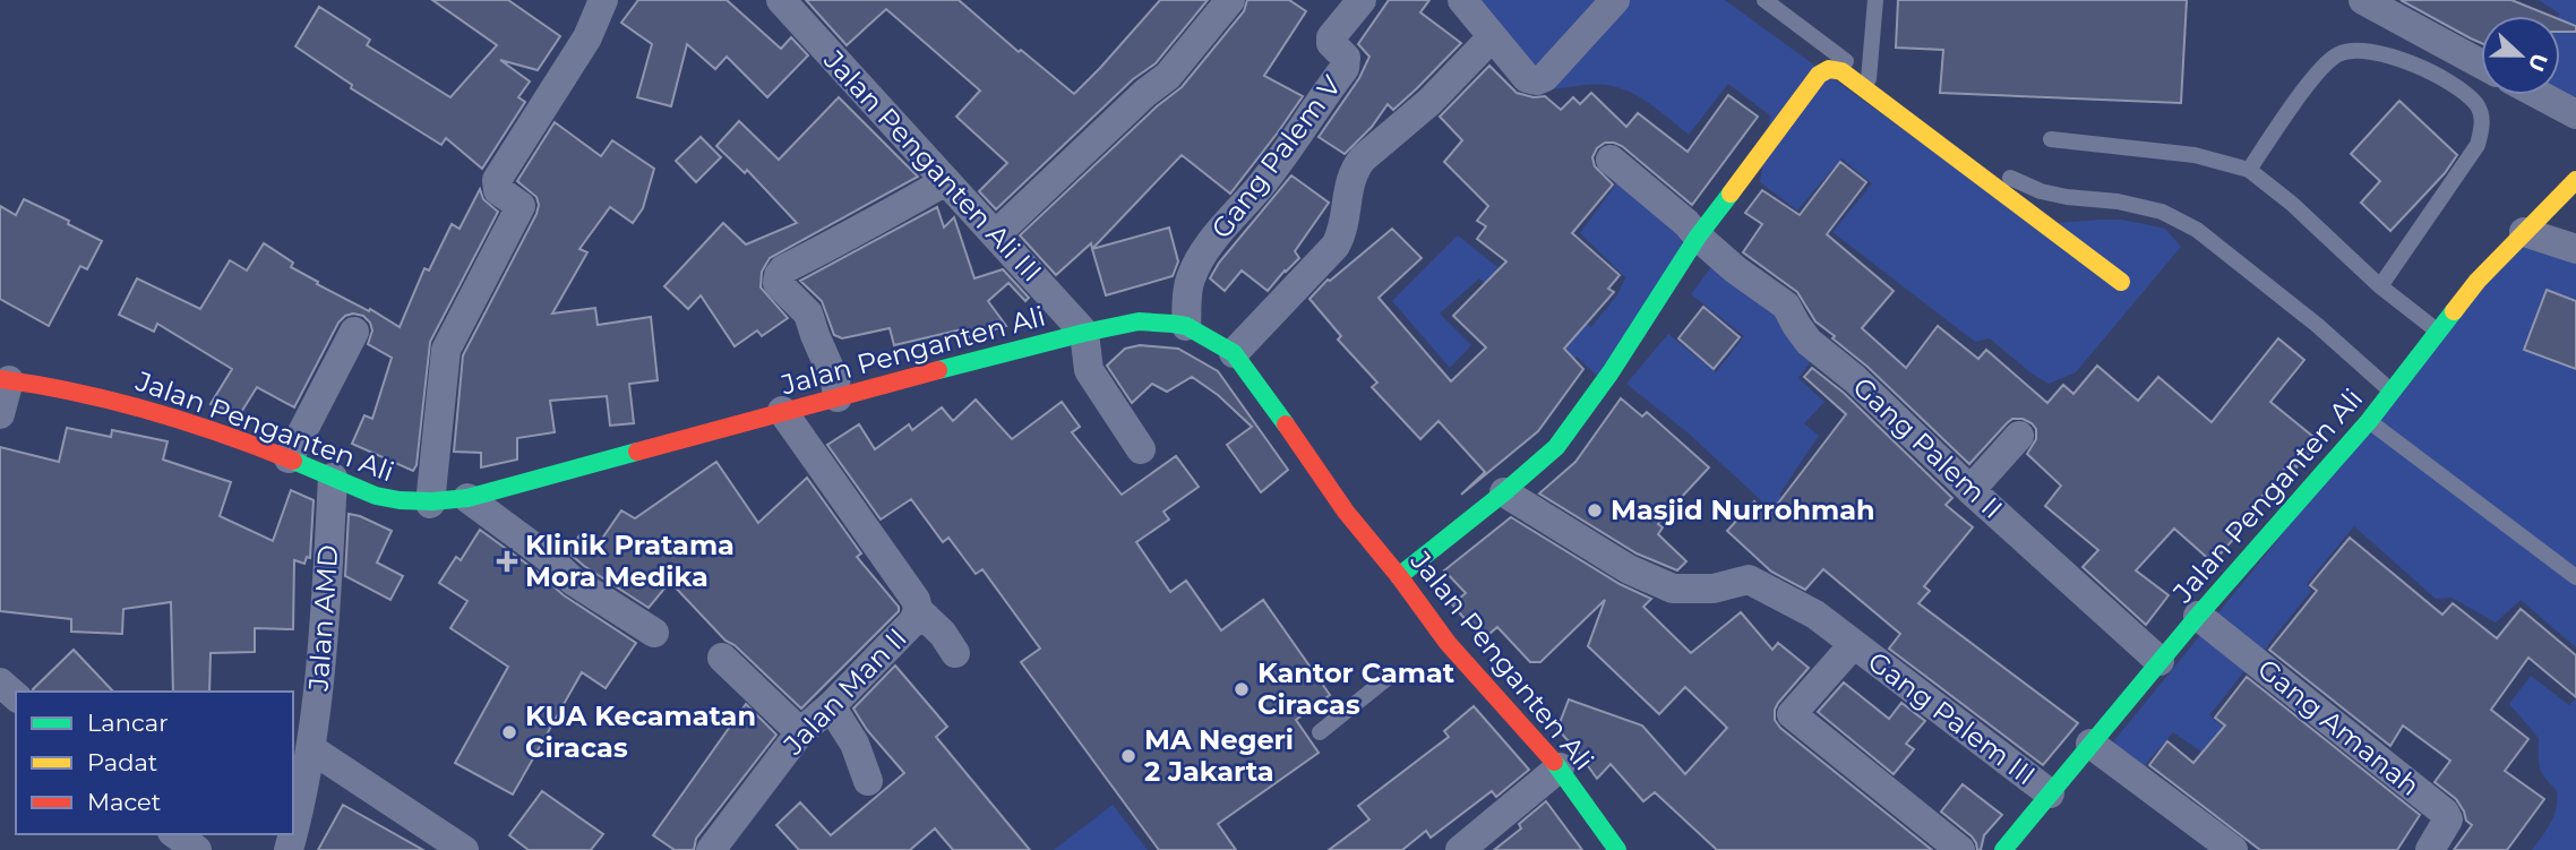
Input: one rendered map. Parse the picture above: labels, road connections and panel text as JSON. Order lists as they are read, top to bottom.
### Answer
{
  "streets": {
    "street": [
      "Gang Palem V",
      "Jalan Penganten Ali III",
      "Jalan Penganten Ali",
      "Gang Palem II",
      "Jalan AMD",
      "Jalan Man II",
      "Gang Palem III",
      "Gang Amanah"
    ]
  },
  "crossings": [
    ["Gang Palem V", "Jalan Penganten Ali"],
    ["Jalan Penganten Ali III", "Jalan Penganten Ali"],
    ["Jalan Penganten Ali", "Gang Palem II"],
    ["Jalan Penganten Ali", "Jalan AMD"],
    ["Jalan Penganten Ali", "Jalan Man II"],
    ["Jalan Penganten Ali", "Gang Palem III"],
    ["Jalan Penganten Ali", "Gang Amanah"]
  ],
  "places": {
    "other": [
      "Masjid Nurrohmah",
      "Kantor Camat Ciracas",
      "KUA Kecamatan Ciracas",
      "MA Negeri 2 Jakarta"
    ],
    "health": ["Klinik Pratama Mora Medika"]
  },
  "legend": ["Lancar", "Padat", "Macet"],
  "north": "right"
}
